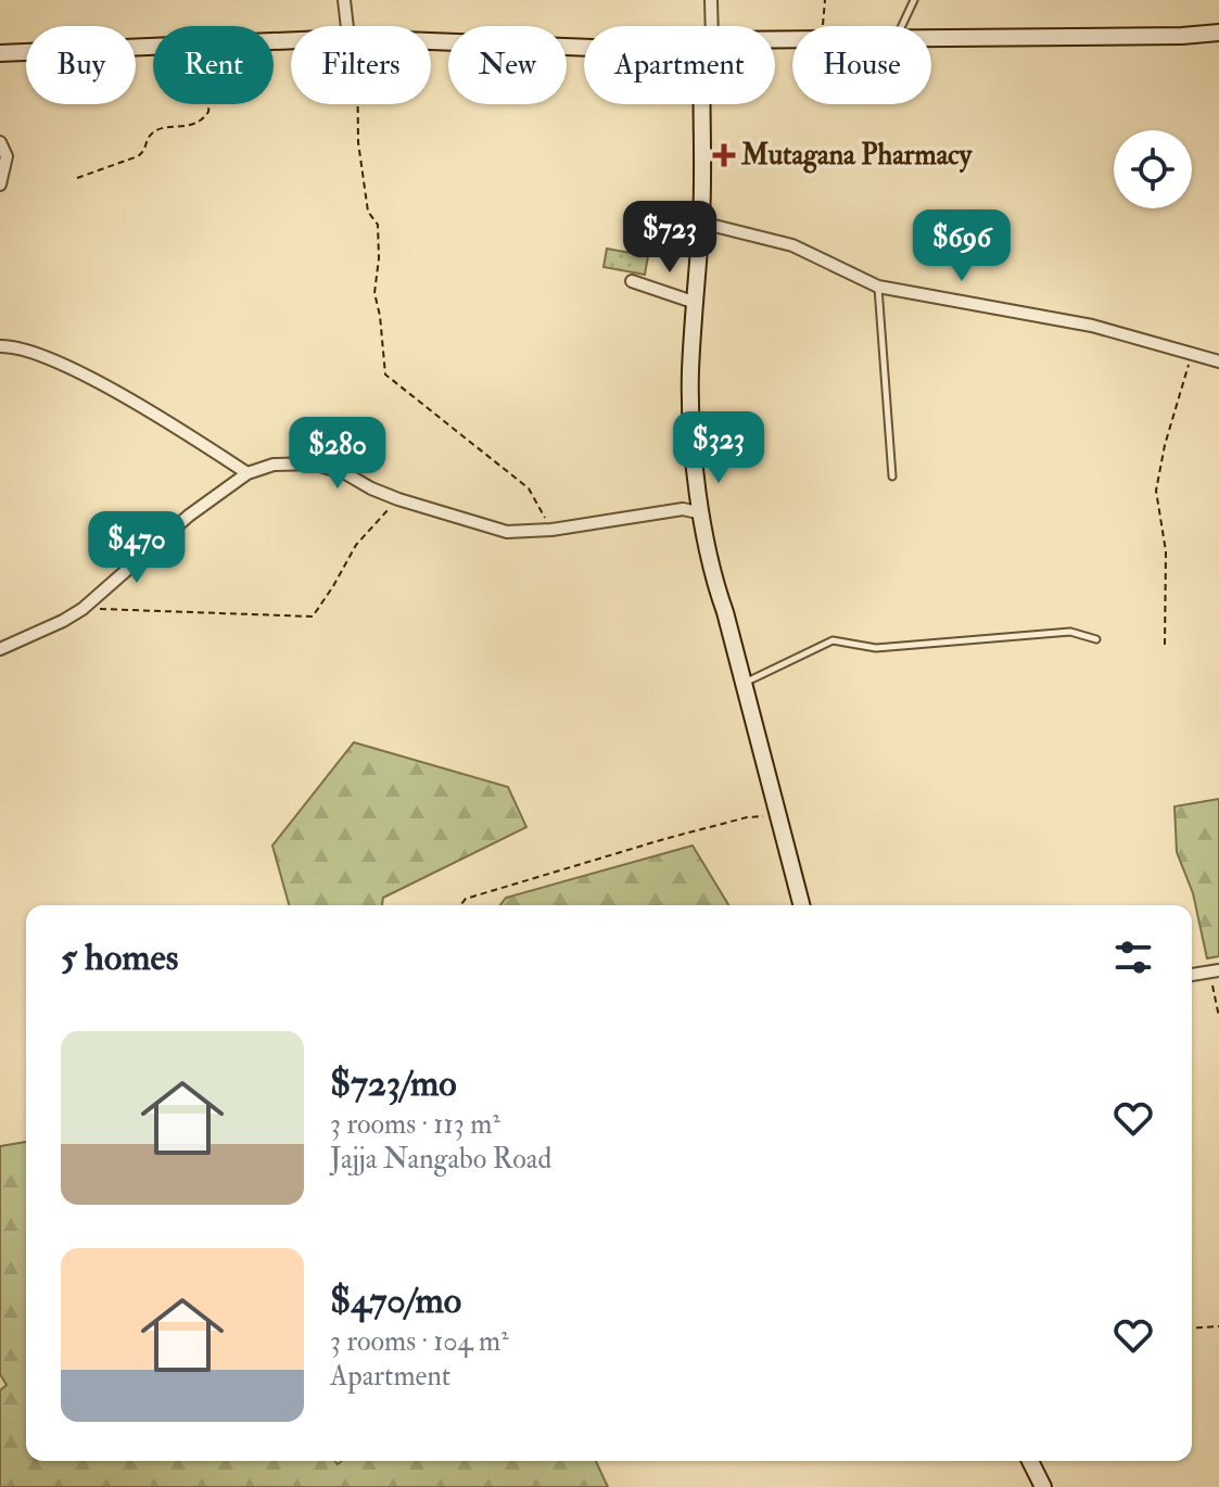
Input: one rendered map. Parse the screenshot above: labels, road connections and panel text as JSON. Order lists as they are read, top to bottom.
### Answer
{
  "places": {
    "health": ["Mutagana Pharmacy"]
  },
  "page": {
    "chip": [
      "Buy",
      "Rent",
      "Filters",
      "New",
      "Apartment",
      "House"
    ],
    "price": [
      "$723",
      "$696",
      "$323",
      "$280",
      "$470"
    ],
    "heading": "5 homes",
    "list": [
      {
        "name": "$723/mo",
        "note": "3 rooms · 113 m² · Jajja Nangabo Road"
      },
      {
        "name": "$470/mo",
        "note": "3 rooms · 104 m² · Apartment"
      }
    ]
  }
}
